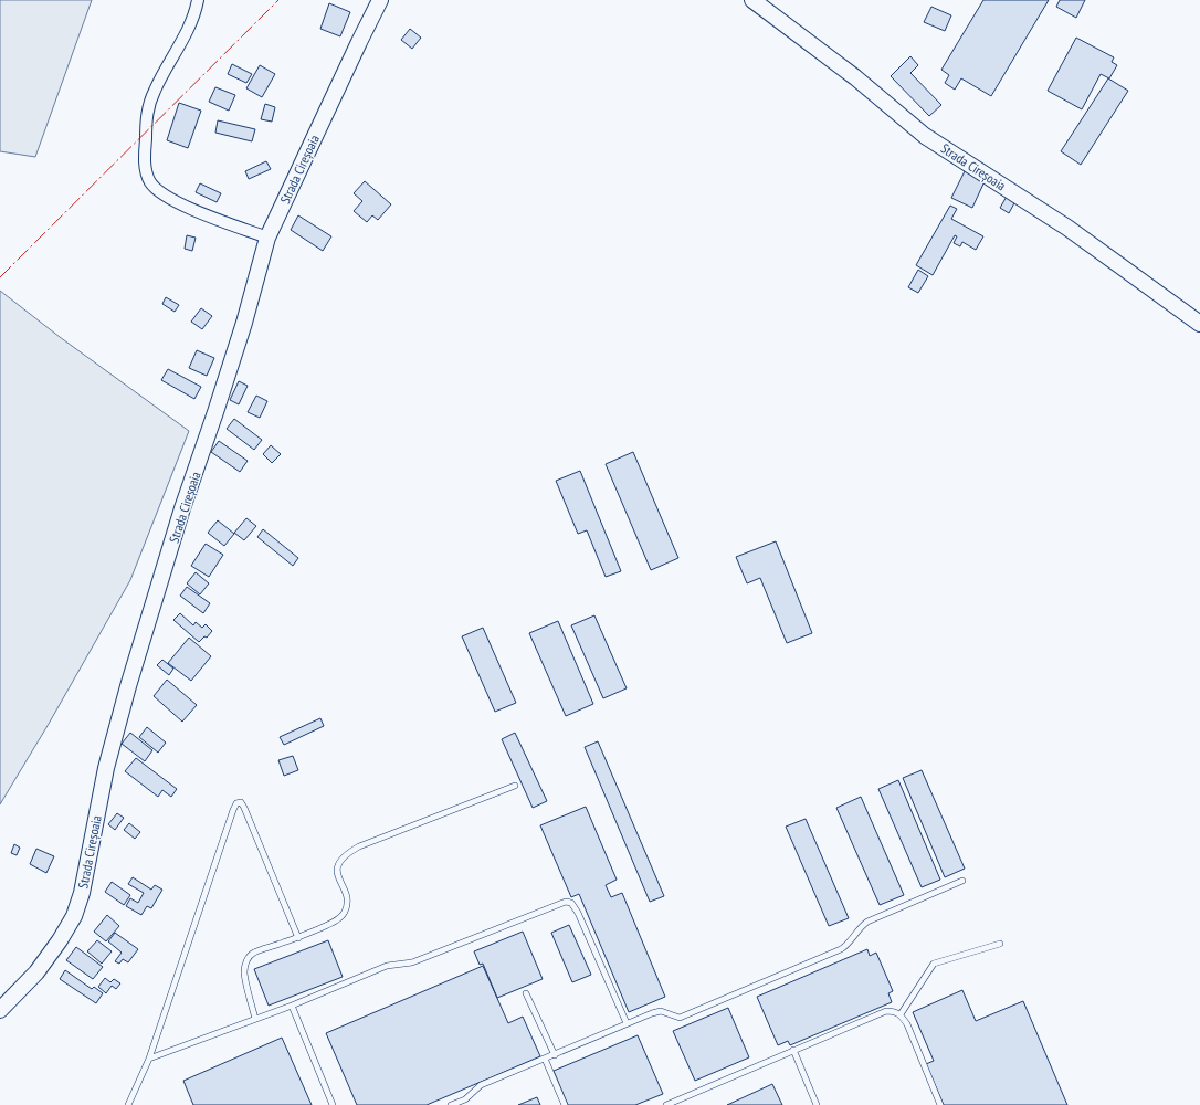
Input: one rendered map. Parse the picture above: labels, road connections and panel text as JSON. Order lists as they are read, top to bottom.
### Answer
{
  "streets": {
    "street": ["Strada Cireșoaia"]
  }
}
